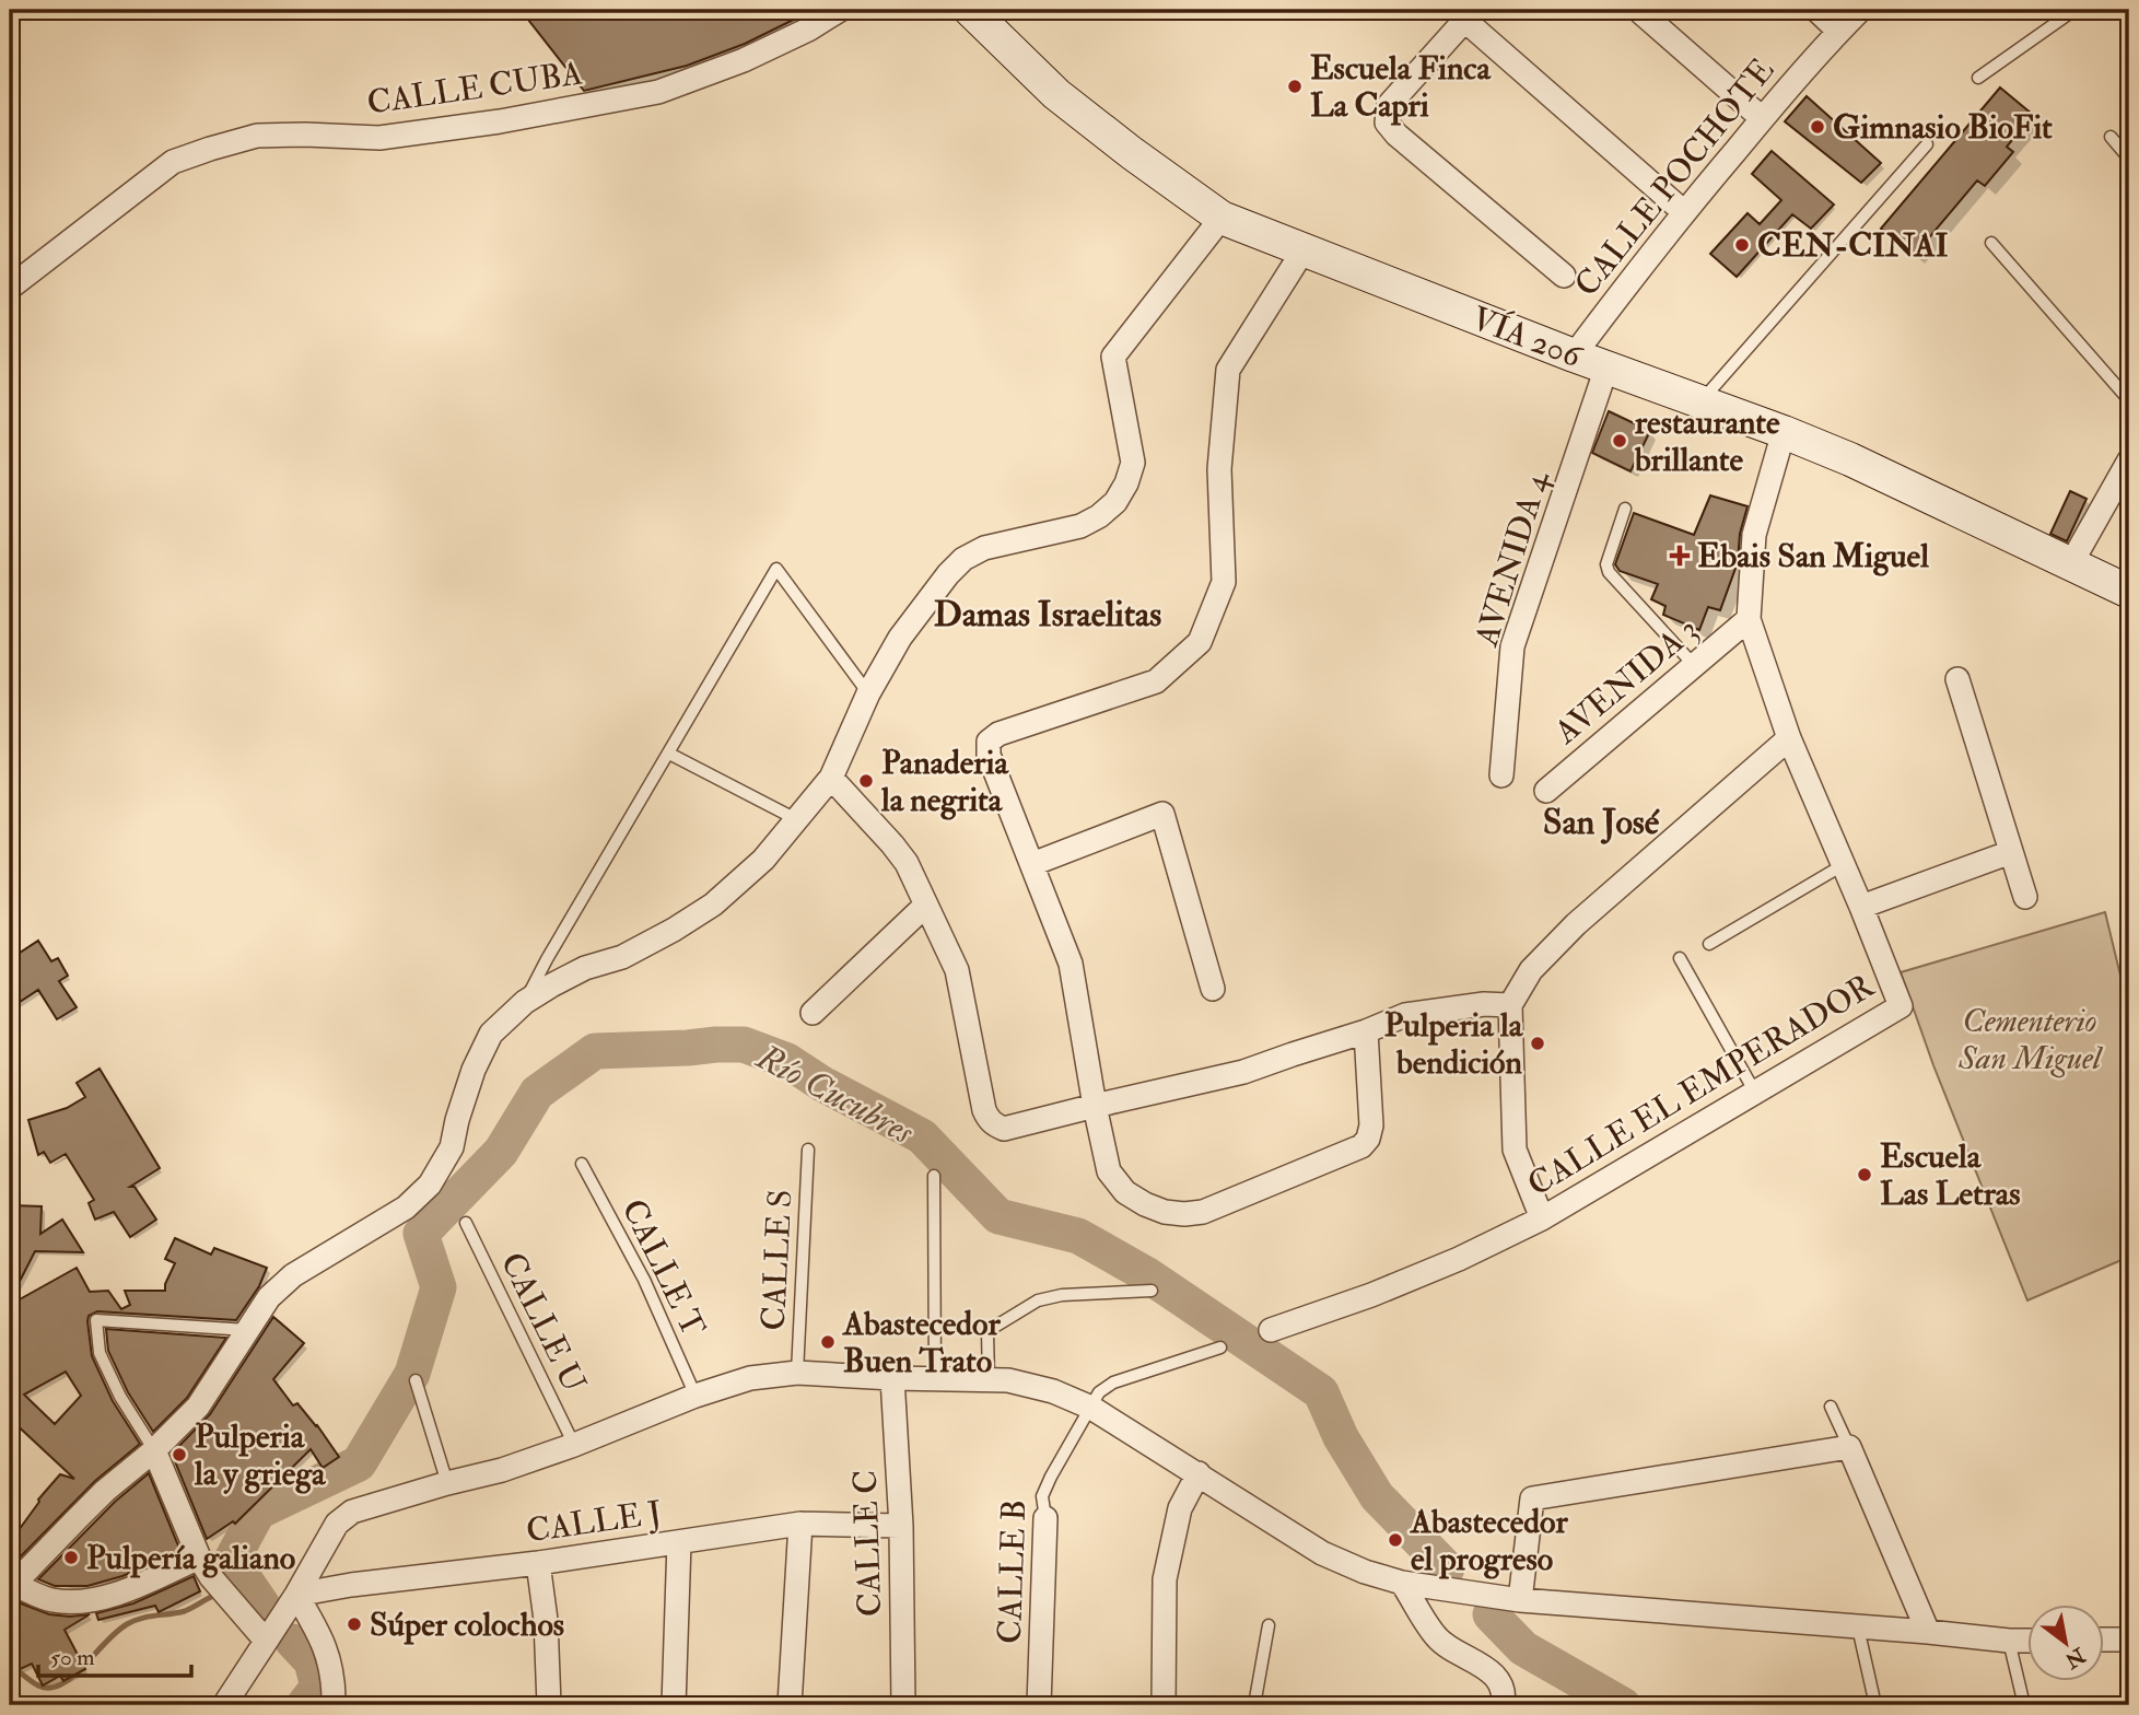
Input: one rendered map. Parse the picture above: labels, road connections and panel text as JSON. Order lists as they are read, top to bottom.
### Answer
{
  "streets": {
    "main road": ["VÍA 206"],
    "street": [
      "CALLE CUBA",
      "CALLE POCHOTE",
      "AVENIDA 4",
      "AVENIDA 3",
      "CALLE EL EMPERADOR",
      "CALLE J",
      "CALLE C",
      "CALLE B"
    ],
    "lane": ["CALLE S", "CALLE T", "CALLE U"]
  },
  "crossings": [
    ["CALLE POCHOTE", "VÍA 206"],
    ["VÍA 206", "AVENIDA 4"],
    ["VÍA 206", "CALLE EL EMPERADOR"],
    ["AVENIDA 3", "CALLE EL EMPERADOR"],
    ["CALLE J", "CALLE C"]
  ],
  "districts": ["Damas Israelitas", "San José"],
  "water": ["Río Cucubres"],
  "parks": ["Cementerio San Miguel"],
  "places": {
    "other": [
      "Escuela Finca La Capri",
      "Gimnasio BioFit",
      "CEN-CINAI",
      "restaurante brillante",
      "Panaderia la negrita",
      "Pulperia la bendición",
      "Escuela Las Letras",
      "Abastecedor Buen Trato",
      "Pulperia la y griega",
      "Abastecedor el progreso",
      "Pulpería galiano",
      "Súper colochos"
    ],
    "health": ["Ebais San Miguel"]
  },
  "scale_bar": "50 m",
  "north": "bottom right"
}
